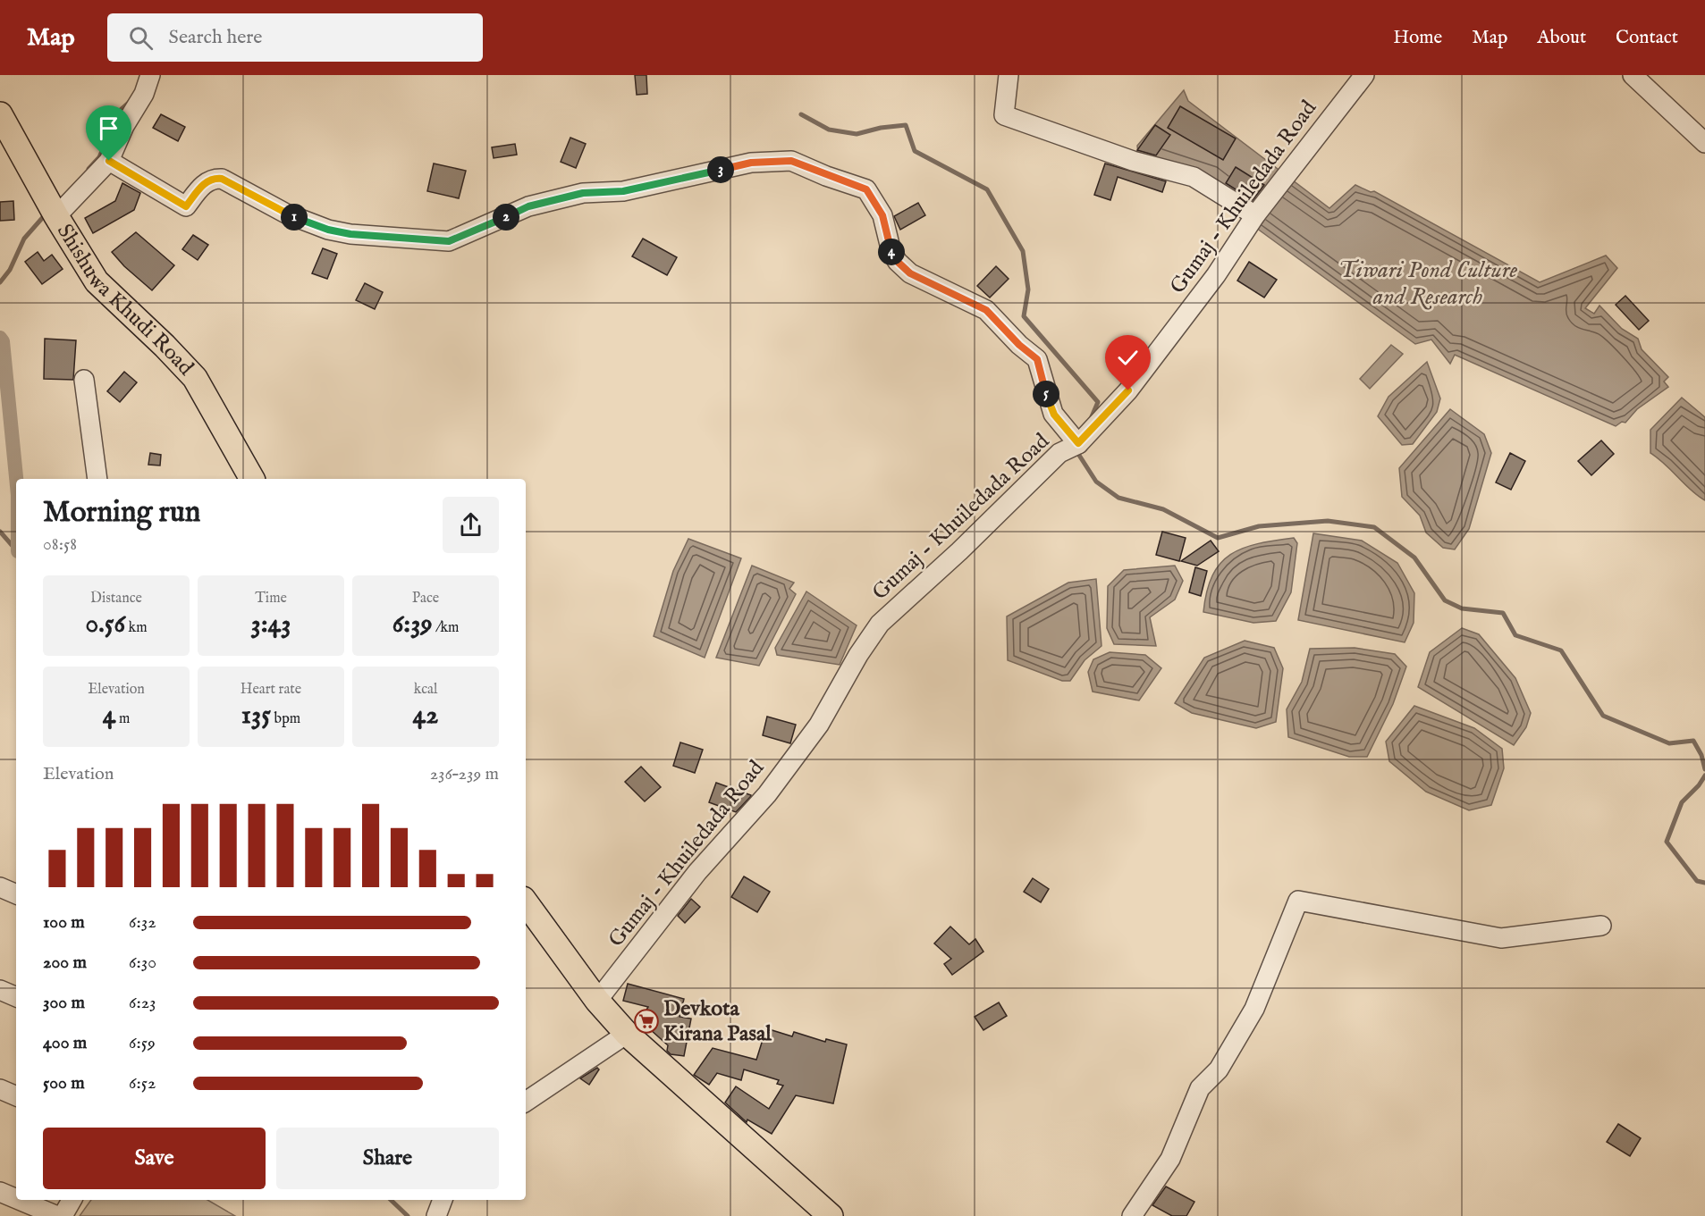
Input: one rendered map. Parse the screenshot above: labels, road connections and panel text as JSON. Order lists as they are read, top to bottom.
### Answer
{
  "streets": {
    "main road": ["Shishuwa Khudi Road"],
    "street": ["Gumaj - Khuiledada Road"]
  },
  "water": ["Tiwari Pond Culture and Research"],
  "places": {
    "supermarket": ["Devkota Kirana Pasal"]
  },
  "page": {
    "header": "Map",
    "search": "Search here",
    "nav": [
      "Home",
      "Map",
      "About",
      "Contact"
    ],
    "pins": [
      "3",
      "1",
      "2",
      "4",
      "5"
    ],
    "heading": ["Morning run", "08:58"],
    "stats": [
      ["Distance", "0.56 km"],
      ["Time", "3:43"],
      ["Pace", "6:39 /km"],
      ["Elevation", "4 m"],
      ["Heart rate", "135 bpm"],
      ["kcal", "42"]
    ],
    "chart": ["Elevation", "236–239 m"],
    "list": [
      {
        "name": "100 m",
        "note": "6:32"
      },
      {
        "name": "200 m",
        "note": "6:30"
      },
      {
        "name": "300 m",
        "note": "6:23"
      },
      {
        "name": "400 m",
        "note": "6:59"
      },
      {
        "name": "500 m",
        "note": "6:52"
      }
    ],
    "buttons": ["Save", "Share"]
  }
}
